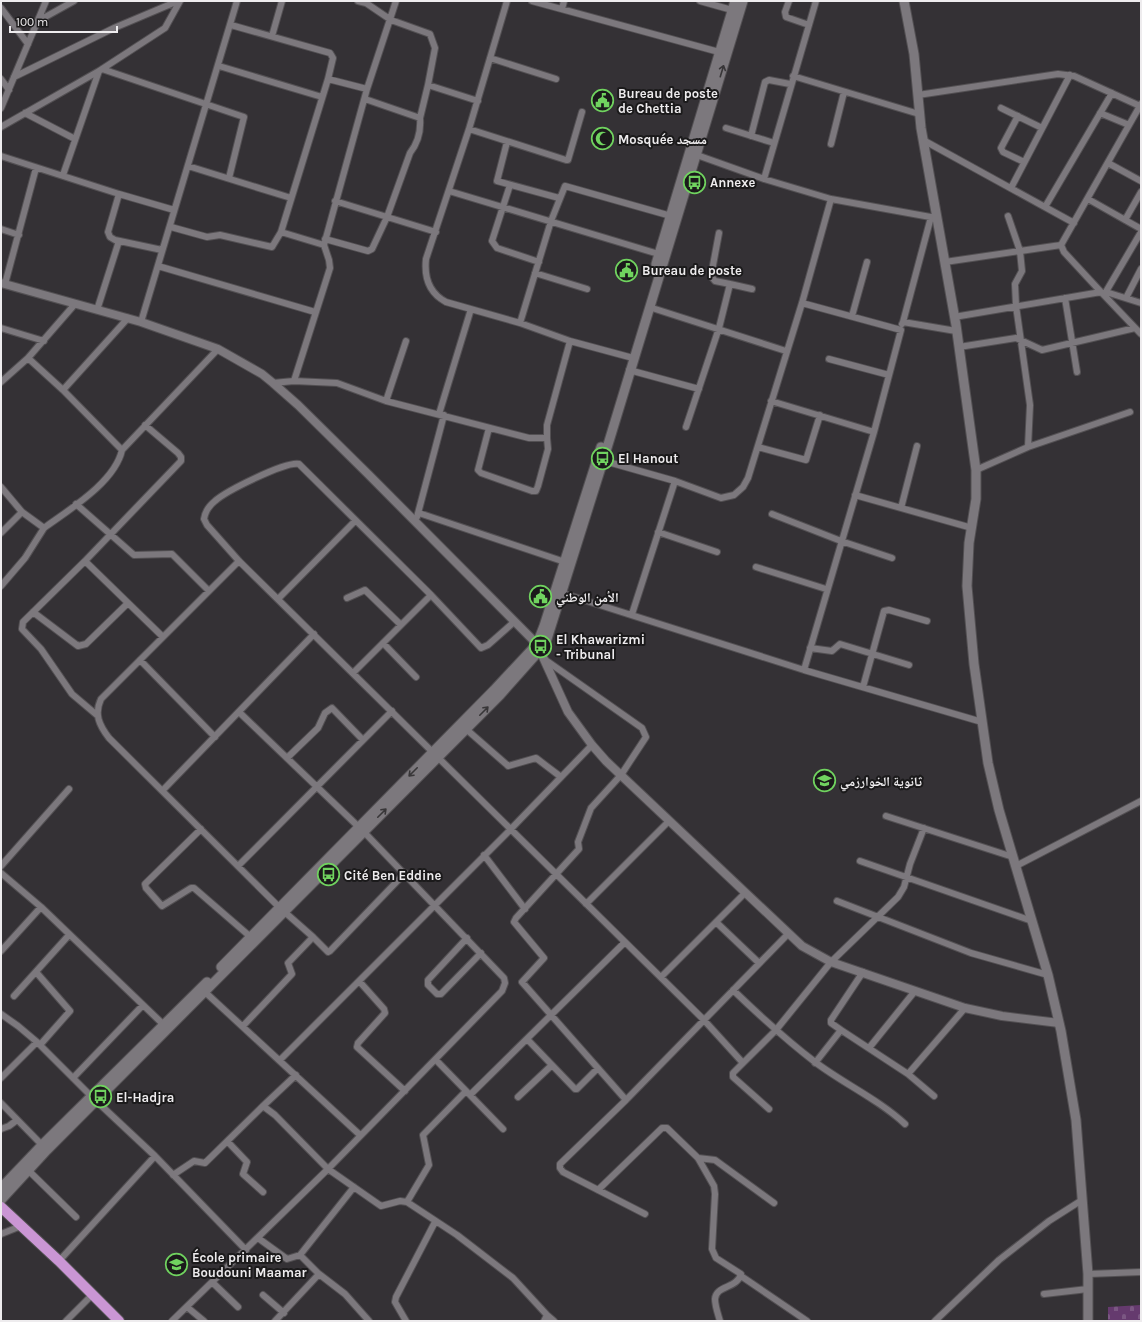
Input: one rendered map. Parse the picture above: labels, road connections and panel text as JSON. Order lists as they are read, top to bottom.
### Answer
{
  "places": {
    "public building": ["Bureau de poste de Chettia", "Bureau de poste", "الأمن الوطني"],
    "mosque": ["Mosquée مسجد"],
    "bus stop": [
      "Annexe",
      "El Hanout",
      "El Khawarizmi - Tribunal",
      "Cité Ben Eddine",
      "El-Hadjra"
    ],
    "school or university": ["ثانوية الخوارزمي", "École primaire Boudouni Maamar"]
  },
  "scale_bar": "100 m"
}
